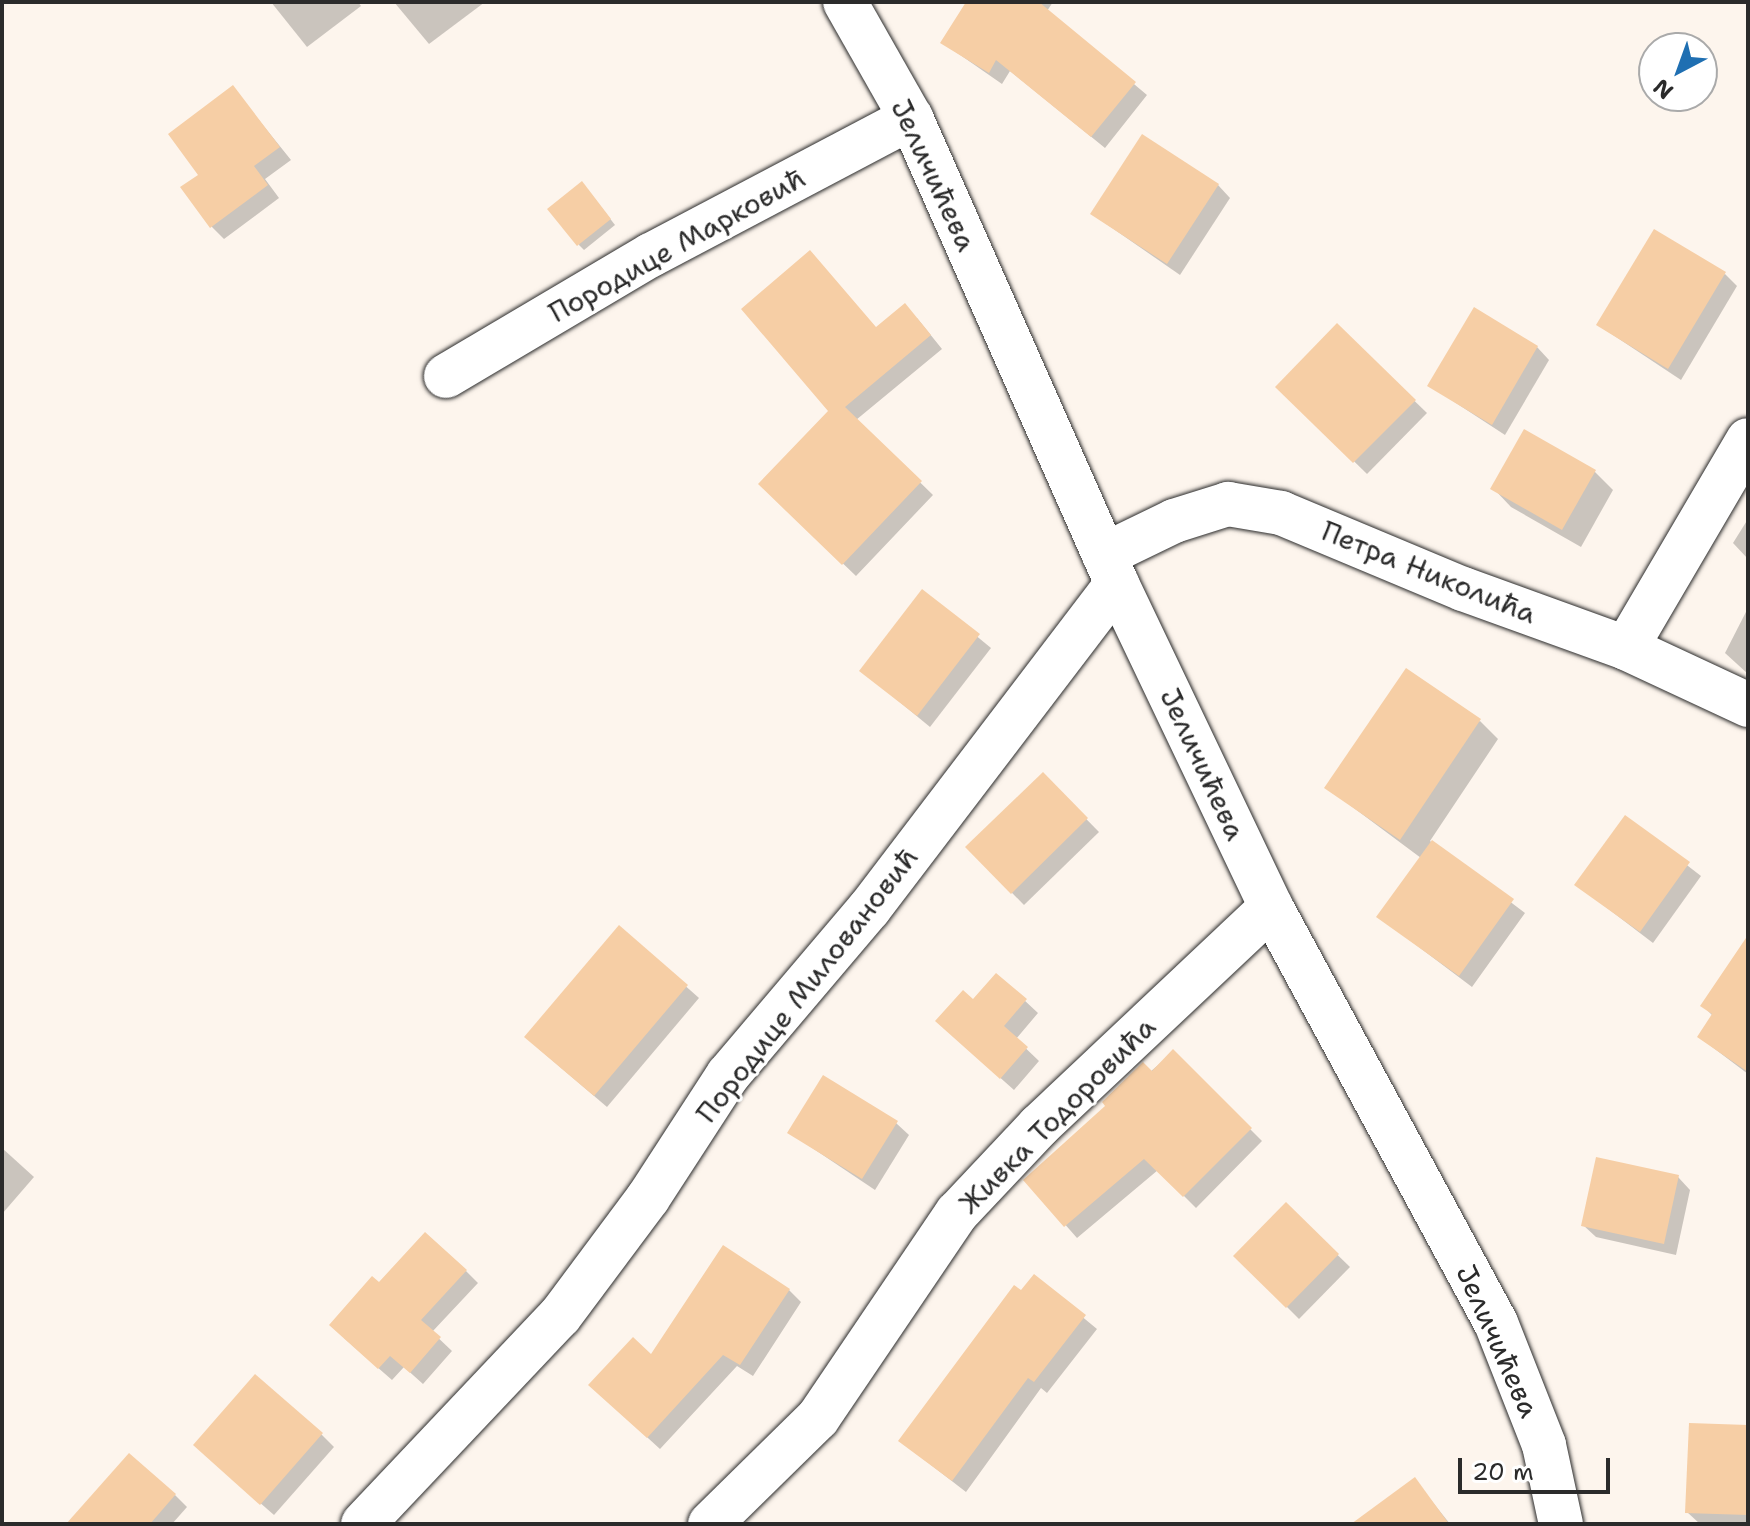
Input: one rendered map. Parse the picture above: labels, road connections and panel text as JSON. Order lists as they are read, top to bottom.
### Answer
{
  "streets": {
    "street": [
      "Јеличићева",
      "Породице Марковић",
      "Петра Николића",
      "Породице Миловановић",
      "Живка Тодоровића"
    ]
  },
  "crossings": [
    ["Јеличићева", "Породице Марковић"],
    ["Јеличићева", "Петра Николића"],
    ["Јеличићева", "Породице Миловановић"],
    ["Јеличићева", "Живка Тодоровића"],
    ["Петра Николића", "Породице Миловановић"]
  ],
  "scale_bar": "20 m",
  "north": "bottom left"
}
